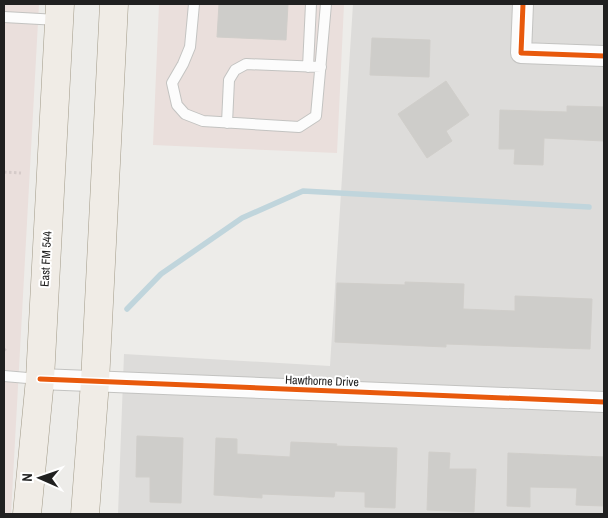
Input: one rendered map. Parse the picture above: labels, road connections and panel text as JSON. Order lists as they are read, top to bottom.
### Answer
{
  "streets": {
    "main road": ["East FM 544"],
    "street": ["Hawthorne Drive"]
  },
  "crossings": [
    ["East FM 544", "Hawthorne Drive"]
  ],
  "north": "left"
}
